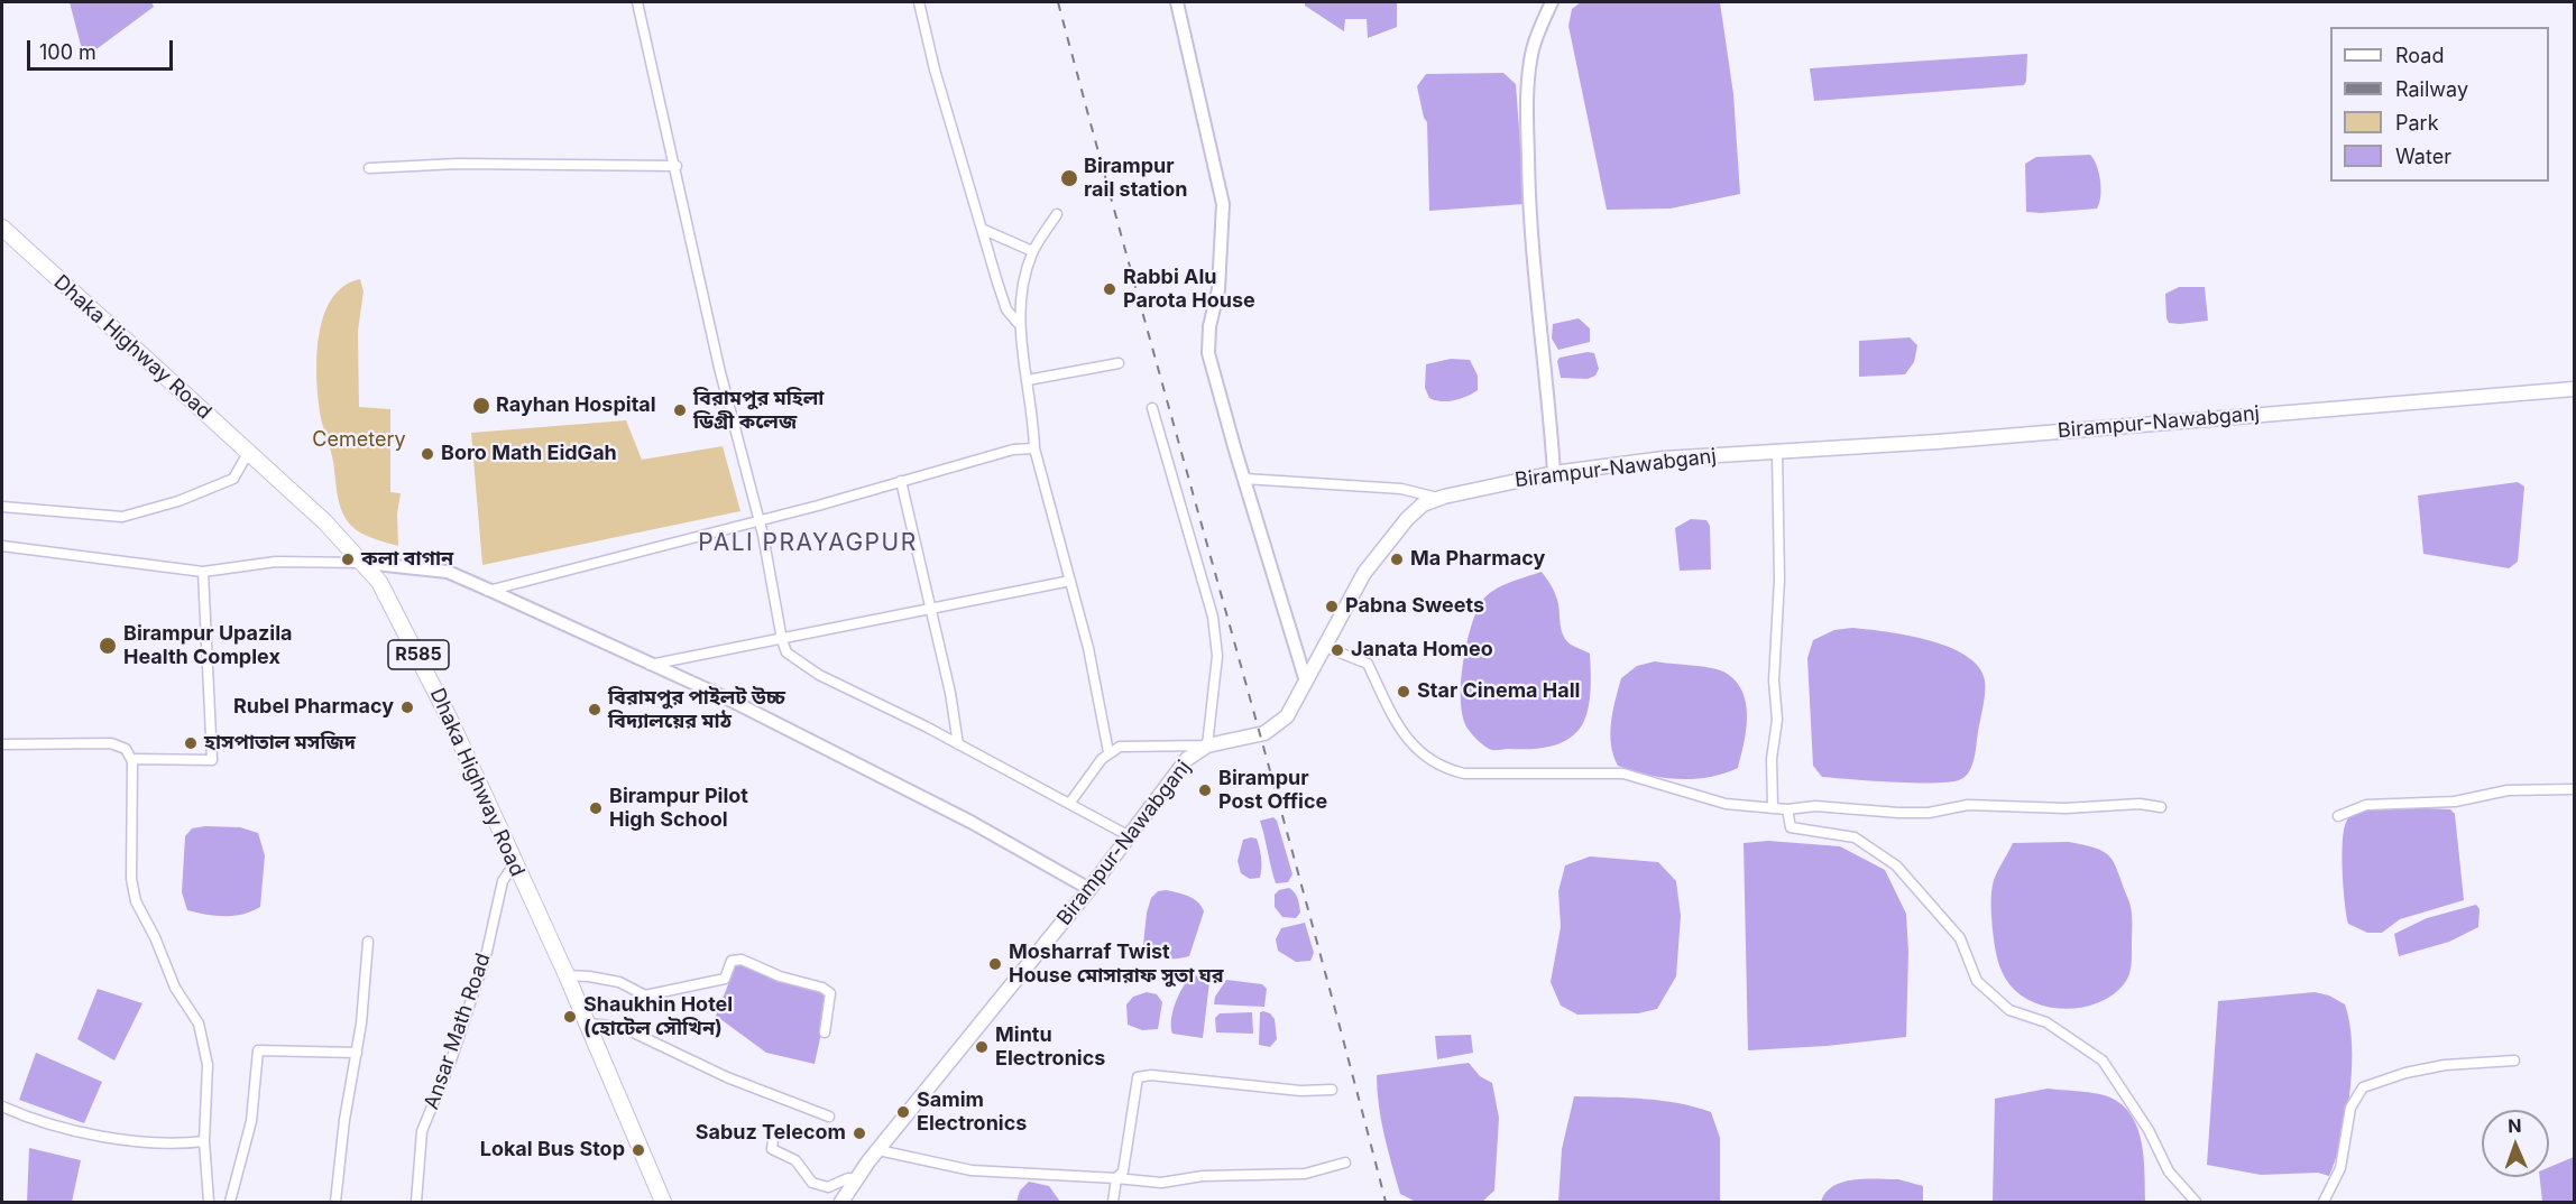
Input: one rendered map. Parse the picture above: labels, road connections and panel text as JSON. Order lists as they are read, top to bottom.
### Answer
{
  "streets": {
    "main road": ["Dhaka Highway Road", "Birampur-Nawabganj", "R585"],
    "street": ["Ansar Math Road"]
  },
  "crossings": [
    ["Dhaka Highway Road", "Ansar Math Road"]
  ],
  "districts": ["PALI PRAYAGPUR"],
  "parks": ["Cemetery"],
  "places": [
    "Birampur rail station",
    "Rabbi Alu Parota House",
    "Rayhan Hospital",
    "বিরামপুর মহিলা ডিগ্রী কলেজ",
    "Boro Math EidGah",
    "কলা বাগান",
    "Ma Pharmacy",
    "Pabna Sweets",
    "Birampur Upazila Health Complex",
    "Janata Homeo",
    "Star Cinema Hall",
    "Rubel Pharmacy",
    "বিরামপুর পাইলট উচ্চ বিদ্যালয়ের মাঠ",
    "হাসপাতাল মসজিদ",
    "Birampur Post Office",
    "Birampur Pilot High School",
    "Mosharraf Twist House মোসারাফ সুতা ঘর",
    "Shaukhin Hotel (হোটেল সৌখিন)",
    "Mintu Electronics",
    "Samim Electronics",
    "Sabuz Telecom",
    "Lokal Bus Stop"
  ],
  "legend": [
    "Road",
    "Railway",
    "Park",
    "Water"
  ],
  "scale_bar": "100 m",
  "north": "top"
}
